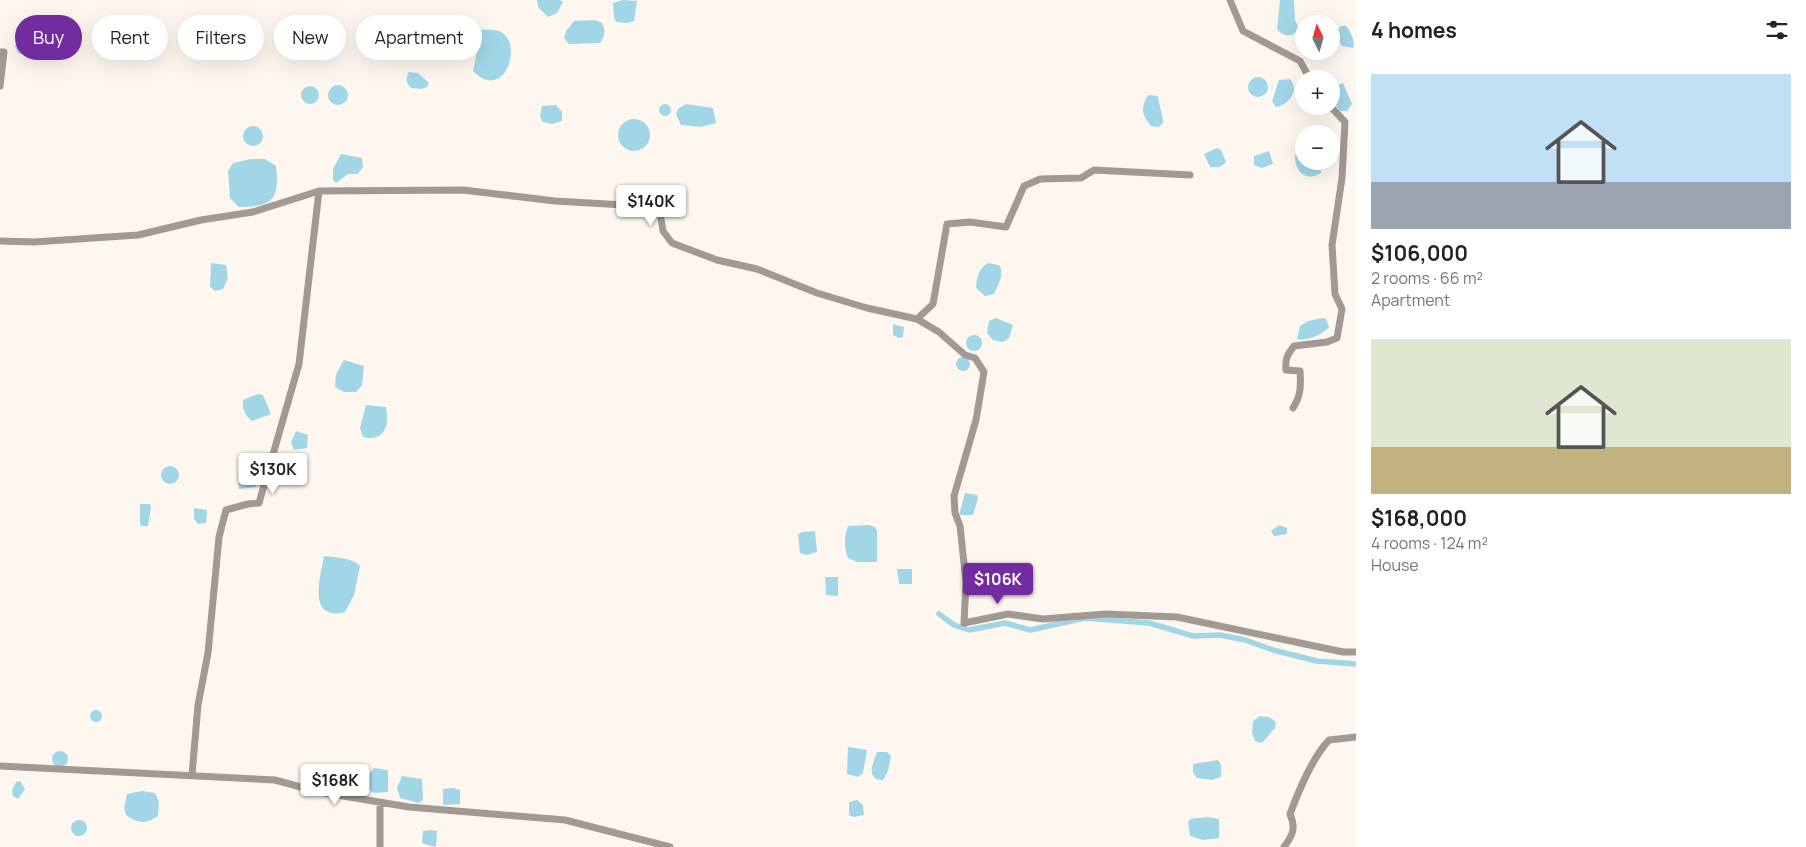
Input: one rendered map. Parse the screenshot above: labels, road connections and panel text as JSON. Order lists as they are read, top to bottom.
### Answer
{
  "north": "top",
  "page": {
    "heading": "4 homes",
    "map_buttons": ["+", "−"],
    "chip": [
      "Buy",
      "Rent",
      "Filters",
      "New",
      "Apartment"
    ],
    "list": [
      {
        "name": "$106,000",
        "note": "2 rooms · 66 m² · Apartment"
      },
      {
        "name": "$168,000",
        "note": "4 rooms · 124 m² · House"
      }
    ],
    "price": [
      "$140K",
      "$130K",
      "$106K",
      "$168K"
    ]
  }
}
